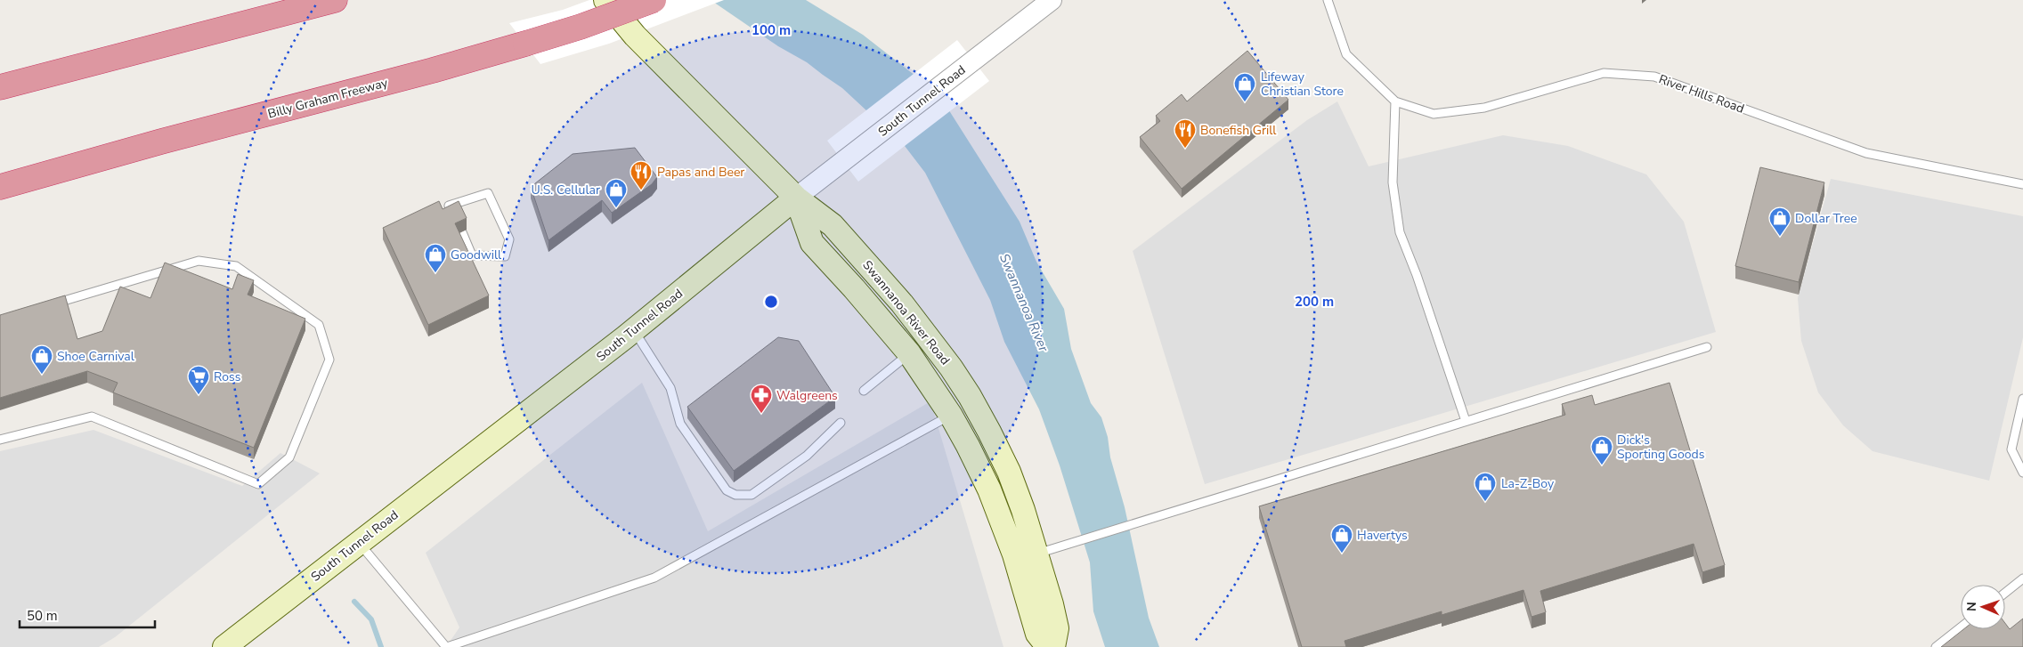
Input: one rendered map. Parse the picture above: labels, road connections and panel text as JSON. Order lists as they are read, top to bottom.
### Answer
{
  "streets": {
    "highway": ["Billy Graham Freeway"],
    "main road": ["South Tunnel Road", "Swannanoa River Road"],
    "lane": ["River Hills Road"]
  },
  "crossings": [
    ["South Tunnel Road", "Swannanoa River Road"]
  ],
  "water": ["Swannanoa River"],
  "places": {
    "shop": [
      "Lifeway Christian Store",
      "U.S. Cellular",
      "Dollar Tree",
      "Goodwill",
      "Shoe Carnival",
      "Dick's Sporting Goods",
      "La-Z-Boy",
      "Havertys"
    ],
    "restaurant": ["Bonefish Grill", "Papas and Beer"],
    "supermarket": ["Ross"],
    "pharmacy": ["Walgreens"]
  },
  "scale_bar": "50 m",
  "north": "left",
  "rings": ["100 m", "200 m"]
}
